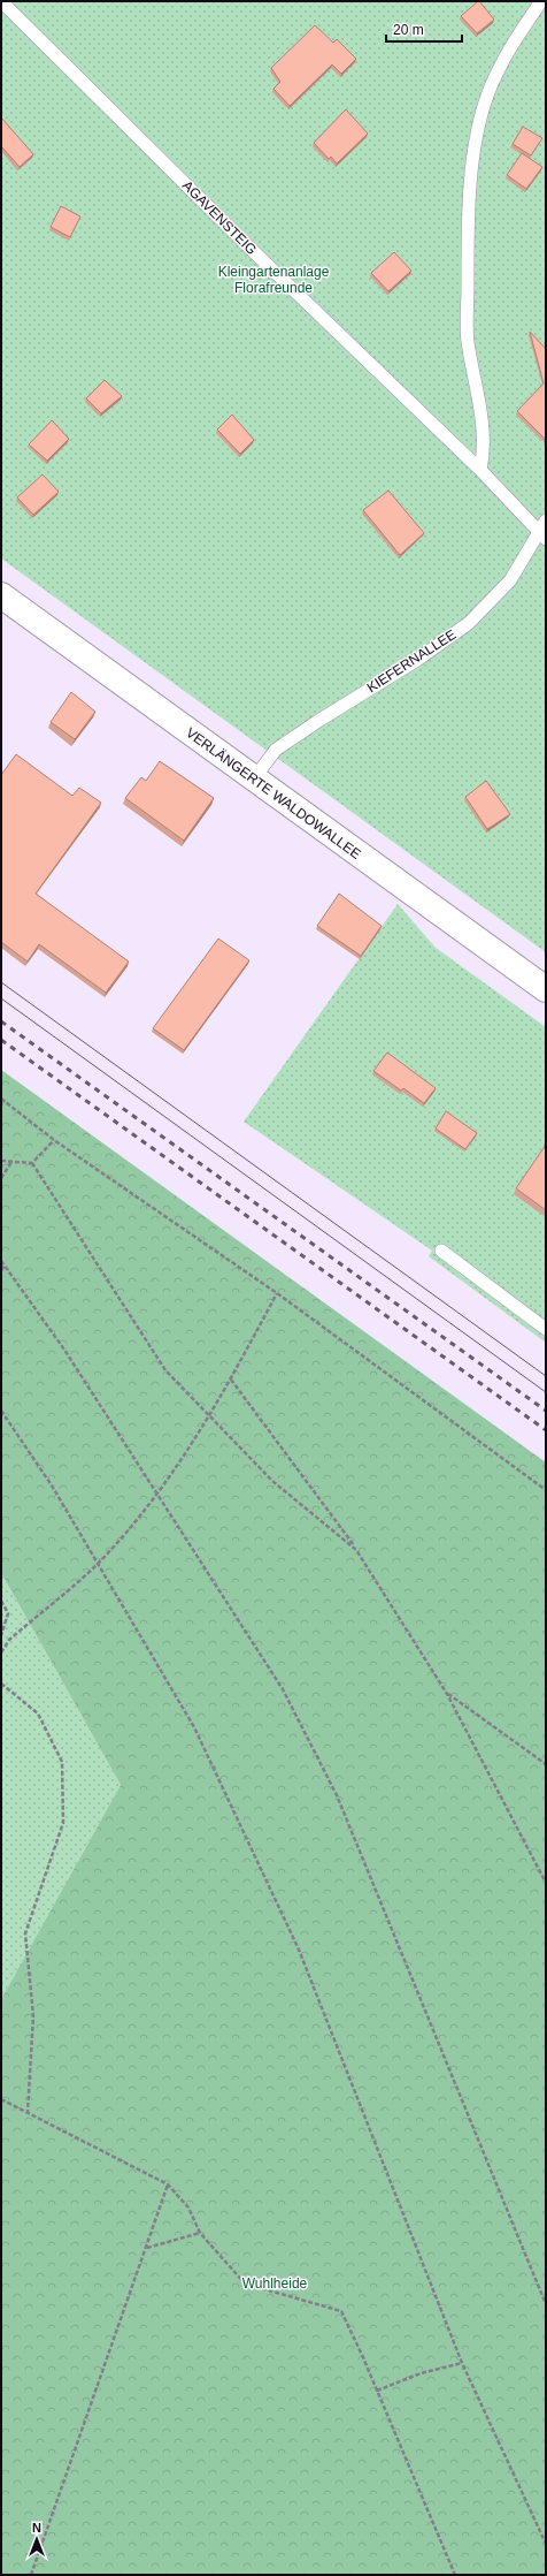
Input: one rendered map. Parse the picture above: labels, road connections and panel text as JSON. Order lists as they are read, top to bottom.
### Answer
{
  "streets": {
    "street": ["VERLÄNGERTE WALDOWALLEE"],
    "lane": ["AGAVENSTEIG", "KIEFERNALLEE"]
  },
  "crossings": [
    ["AGAVENSTEIG", "KIEFERNALLEE"],
    ["KIEFERNALLEE", "VERLÄNGERTE WALDOWALLEE"]
  ],
  "parks": ["Kleingartenanlage Florafreunde", "Wuhlheide"],
  "scale_bar": "20 m",
  "north": "top"
}
